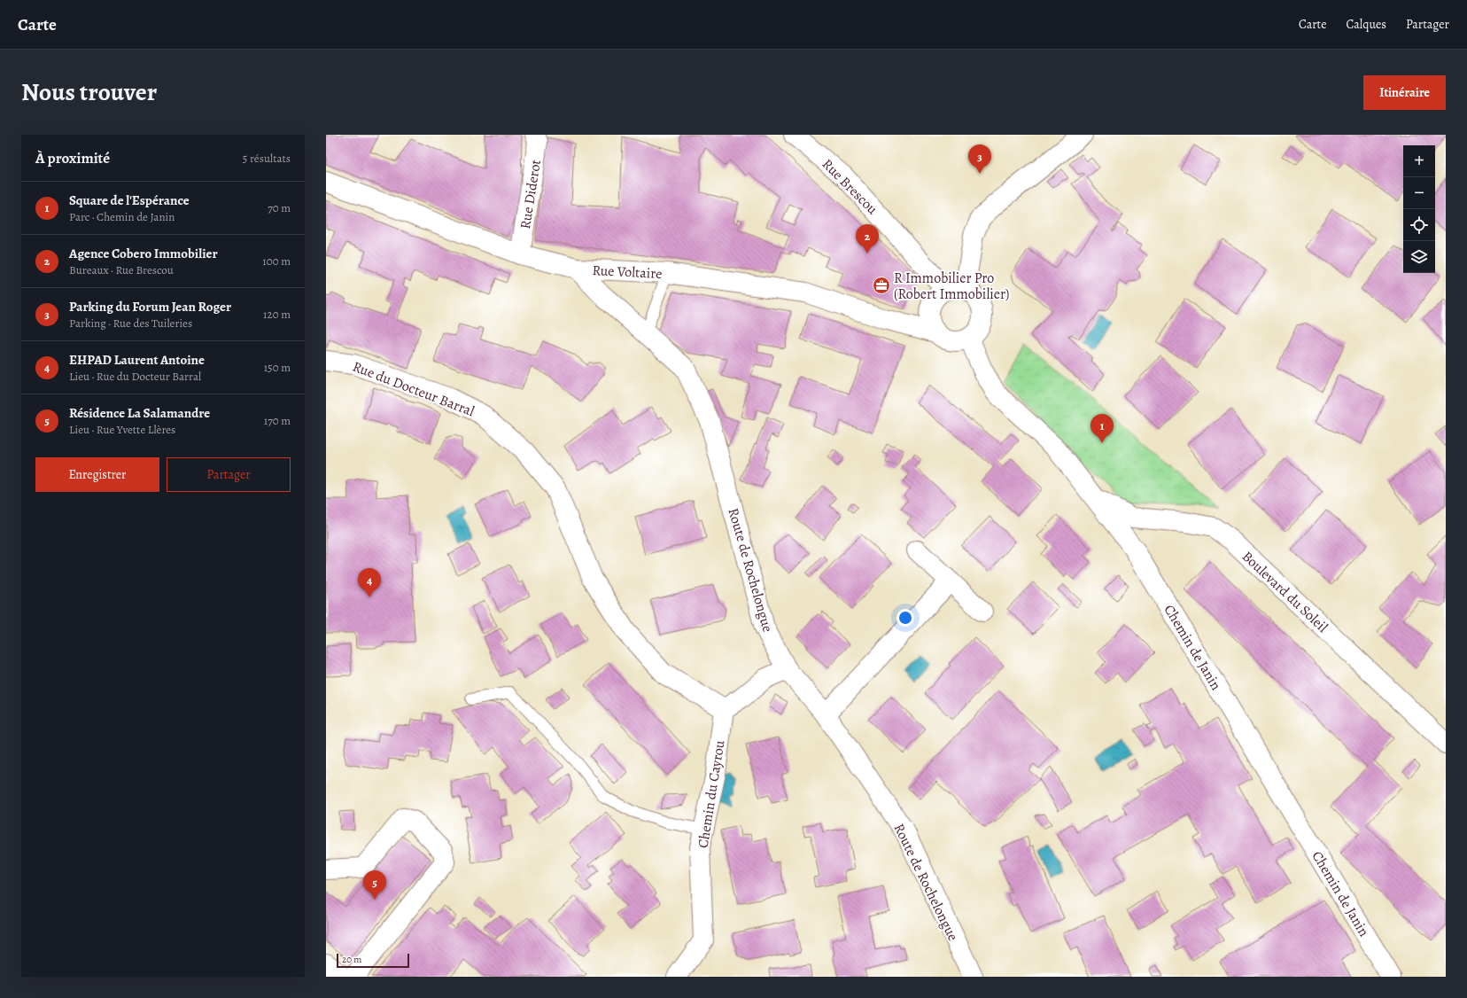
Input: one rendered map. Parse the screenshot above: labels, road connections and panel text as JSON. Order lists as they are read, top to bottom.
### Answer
{
  "streets": {
    "street": [
      "Rue Brescou",
      "Rue Diderot",
      "Rue Voltaire",
      "Rue du Docteur Barral",
      "Route de Rochelongue",
      "Boulevard du Soleil",
      "Chemin de Janin",
      "Chemin du Cayrou"
    ]
  },
  "crossings": [
    ["Rue Brescou", "Rue Voltaire"],
    ["Rue Brescou", "Chemin de Janin"],
    ["Rue Diderot", "Rue Voltaire"],
    ["Rue Voltaire", "Route de Rochelongue"],
    ["Rue Voltaire", "Chemin de Janin"],
    ["Rue du Docteur Barral", "Chemin du Cayrou"],
    ["Boulevard du Soleil", "Chemin de Janin"]
  ],
  "places": {
    "office": ["R Immobilier Pro (Robert Immobilier)"]
  },
  "scale_bar": "20 m",
  "page": {
    "header": "Carte",
    "nav": ["Carte", "Calques", "Partager"],
    "title": "Nous trouver",
    "buttons": [
      "Itinéraire",
      ["Enregistrer", "Partager"]
    ],
    "heading": ["À proximité", "5 résultats"],
    "pins": [
      "3",
      "2",
      "1",
      "4",
      "5"
    ],
    "map_buttons": ["+", "−"],
    "list": [
      {
        "mark": "1",
        "name": "Square de l'Espérance",
        "note": "Parc · Chemin de Janin",
        "value": "70 m"
      },
      {
        "mark": "2",
        "name": "Agence Cobero Immobilier",
        "note": "Bureaux · Rue Brescou",
        "value": "100 m"
      },
      {
        "mark": "3",
        "name": "Parking du Forum Jean Roger",
        "note": "Parking · Rue des Tuileries",
        "value": "120 m"
      },
      {
        "mark": "4",
        "name": "EHPAD Laurent Antoine",
        "note": "Lieu · Rue du Docteur Barral",
        "value": "150 m"
      },
      {
        "mark": "5",
        "name": "Résidence La Salamandre",
        "note": "Lieu · Rue Yvette Llères",
        "value": "170 m"
      }
    ],
    "scale": "20 m"
  }
}
